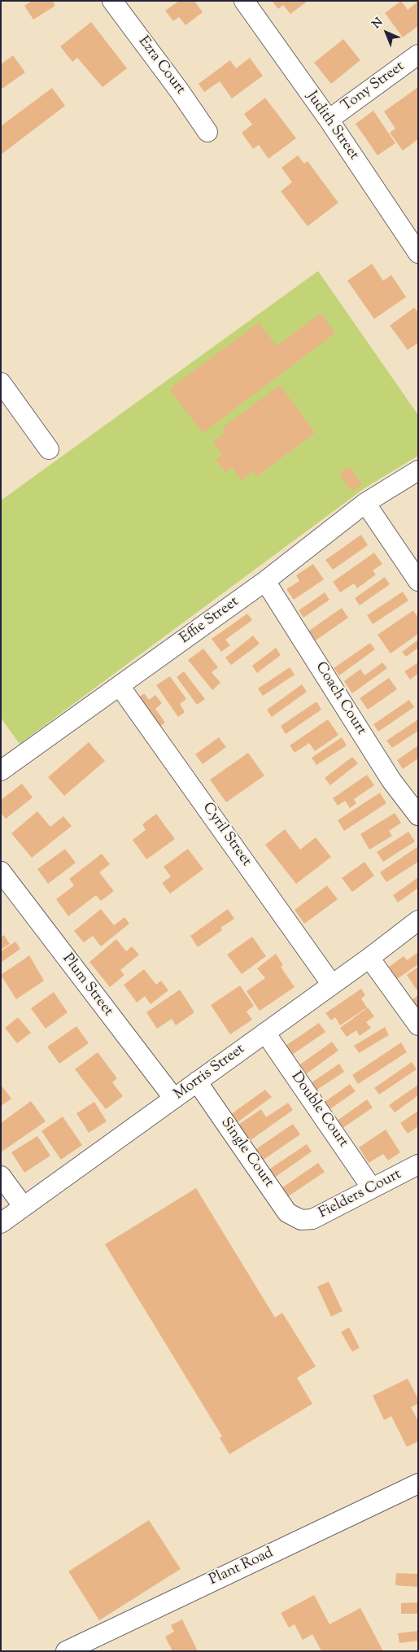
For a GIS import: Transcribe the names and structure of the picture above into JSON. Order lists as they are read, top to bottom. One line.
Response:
{"streets":{"street":["Ezra Court","Tony Street","Judith Street","Effie Street","Coach Court","Cyril Street","Plum Street","Morris Street","Double Court","Single Court","Fielders Court","Plant Road"]},"crossings":[["Tony Street","Judith Street"],["Effie Street","Coach Court"],["Effie Street","Cyril Street"],["Cyril Street","Morris Street"],["Plum Street","Morris Street"],["Morris Street","Double Court"],["Morris Street","Single Court"],["Double Court","Fielders Court"],["Single Court","Fielders Court"]],"north":"top left"}
